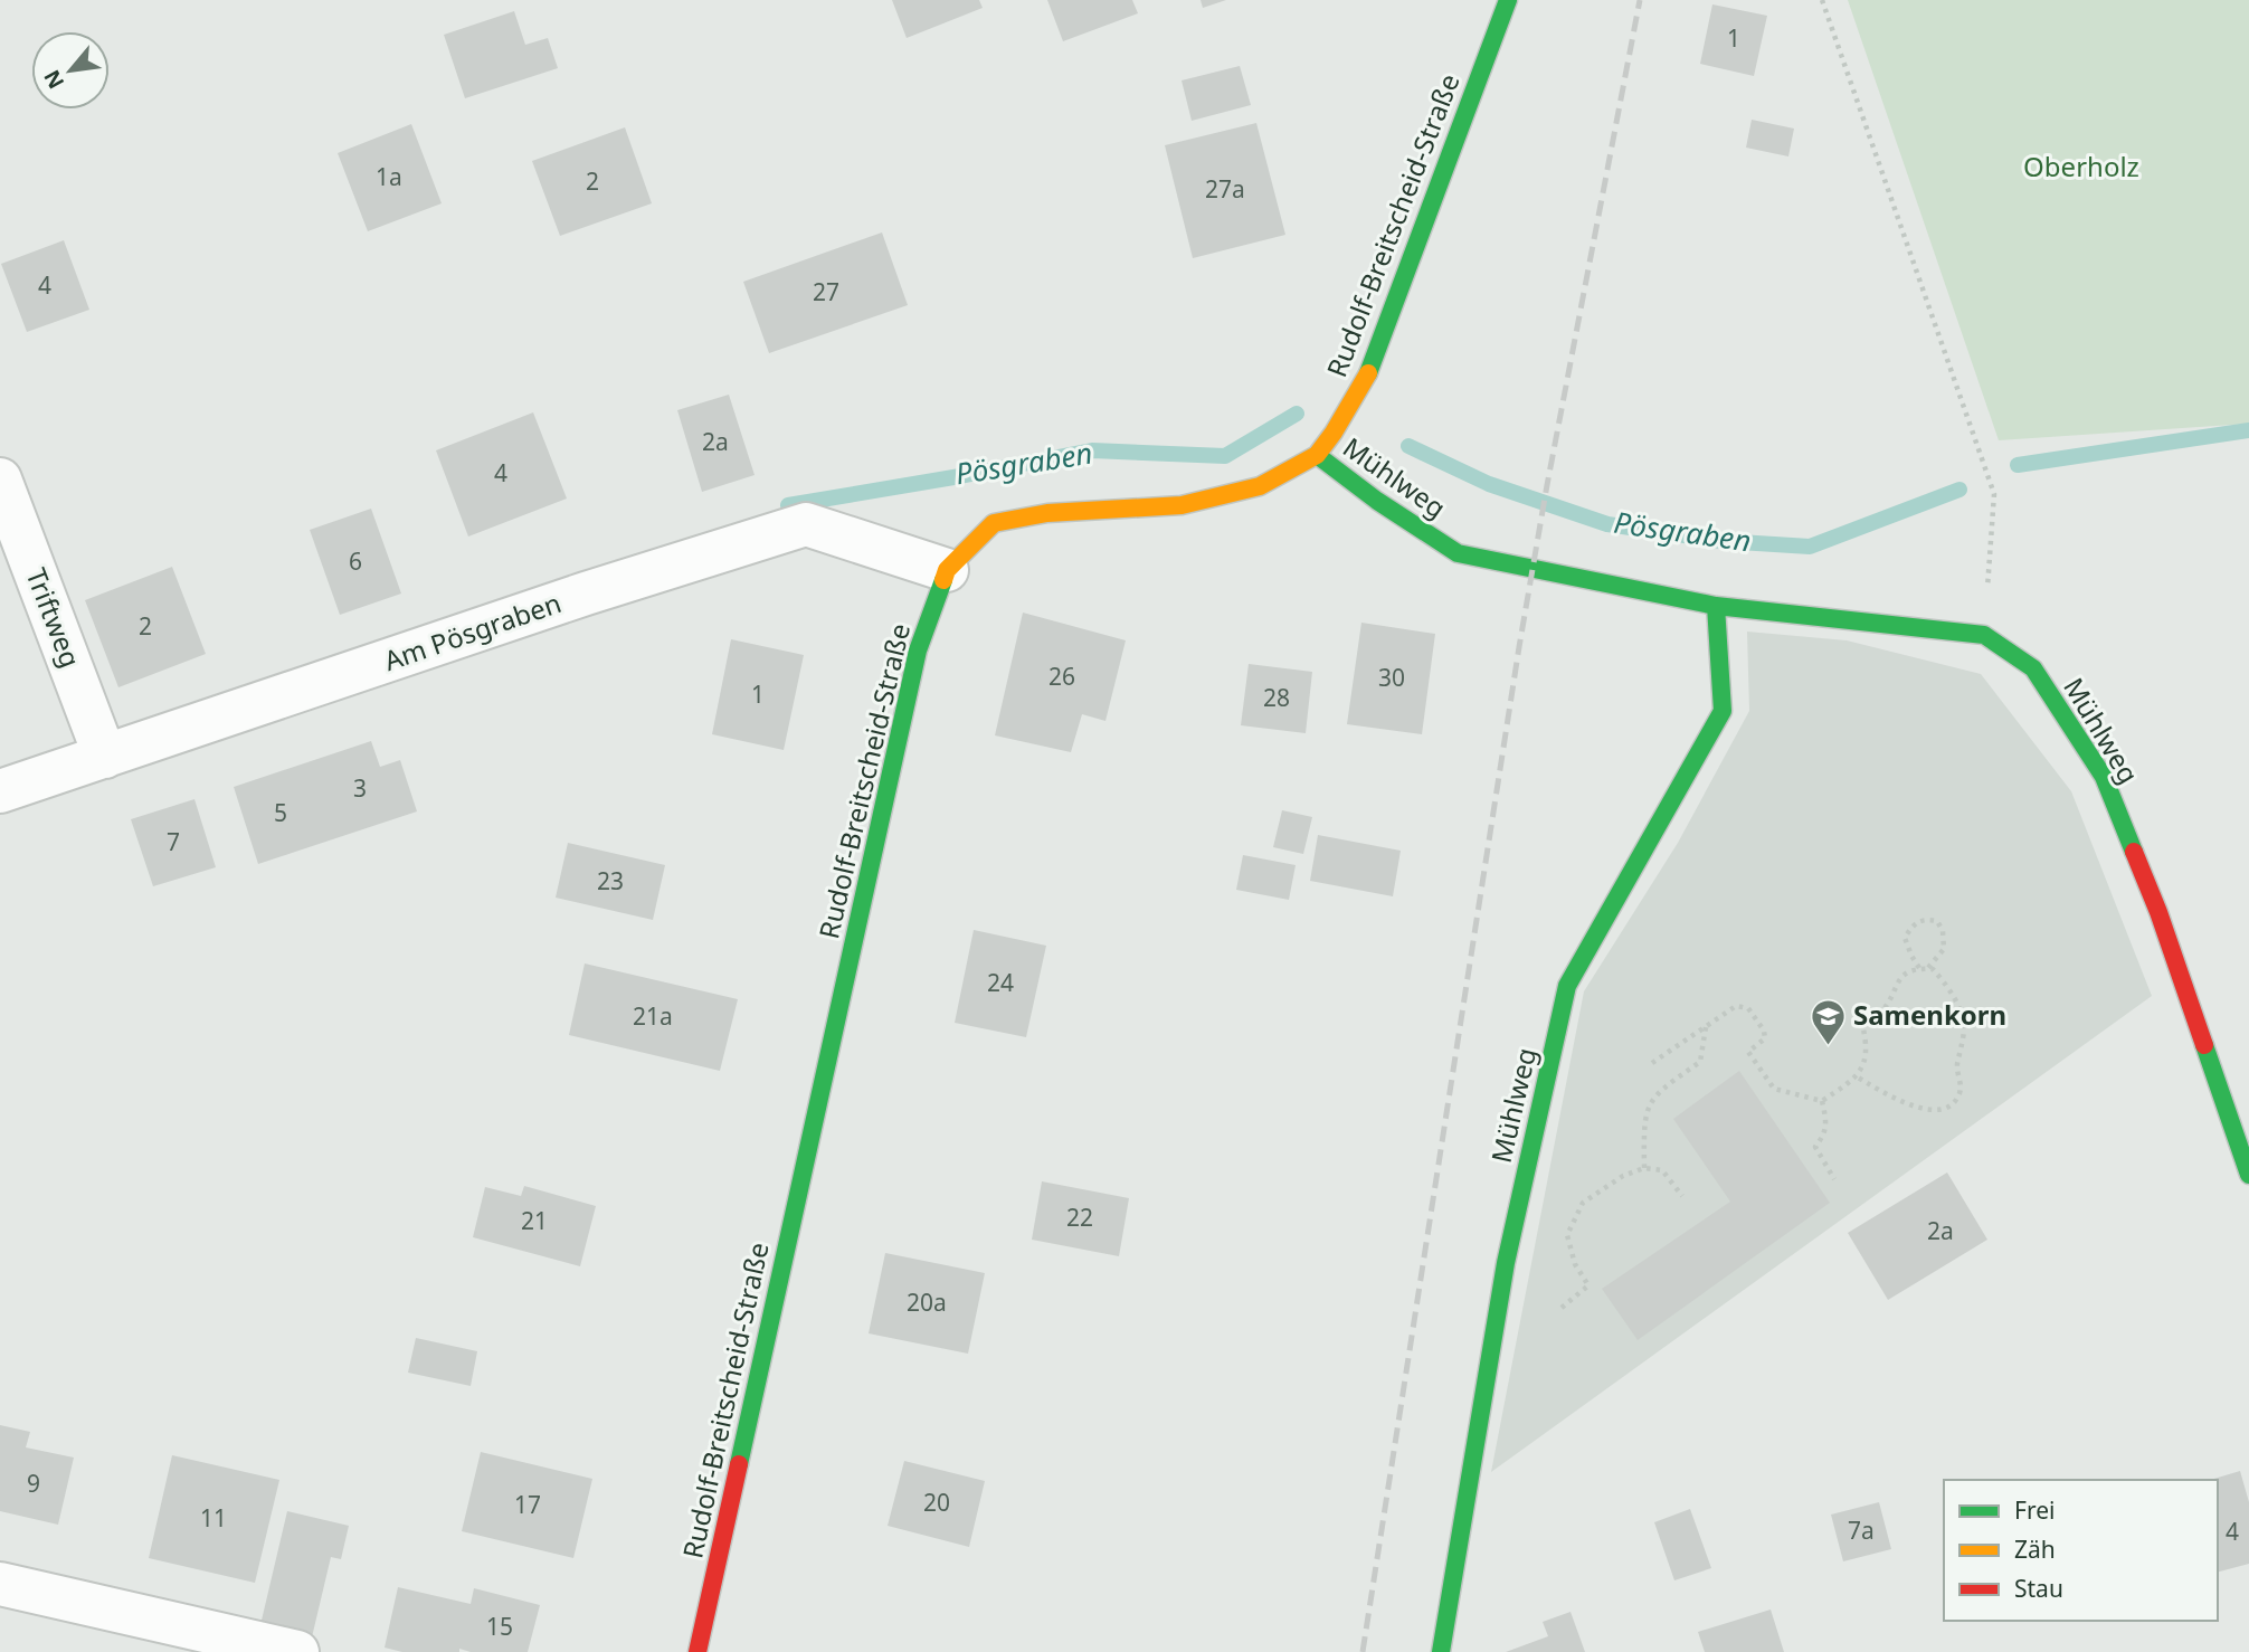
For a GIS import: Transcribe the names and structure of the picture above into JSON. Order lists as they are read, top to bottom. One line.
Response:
{"streets":{"street":["Rudolf-Breitscheid-Straße","Mühlweg","Triftweg","Am Pösgraben"]},"crossings":[["Rudolf-Breitscheid-Straße","Mühlweg"],["Rudolf-Breitscheid-Straße","Am Pösgraben"],["Triftweg","Am Pösgraben"]],"water":["Pösgraben"],"parks":["Oberholz"],"places":{"school or university":["Samenkorn"]},"house_numbers":["1","1a","2","27a","4","27","2a","4","6","2","26","30","1","28","3","5","7","23","24","21a","22","21","2a","20a","9","20","17","11","7a","4","15"],"legend":["Frei","Zäh","Stau"],"north":"bottom left"}
